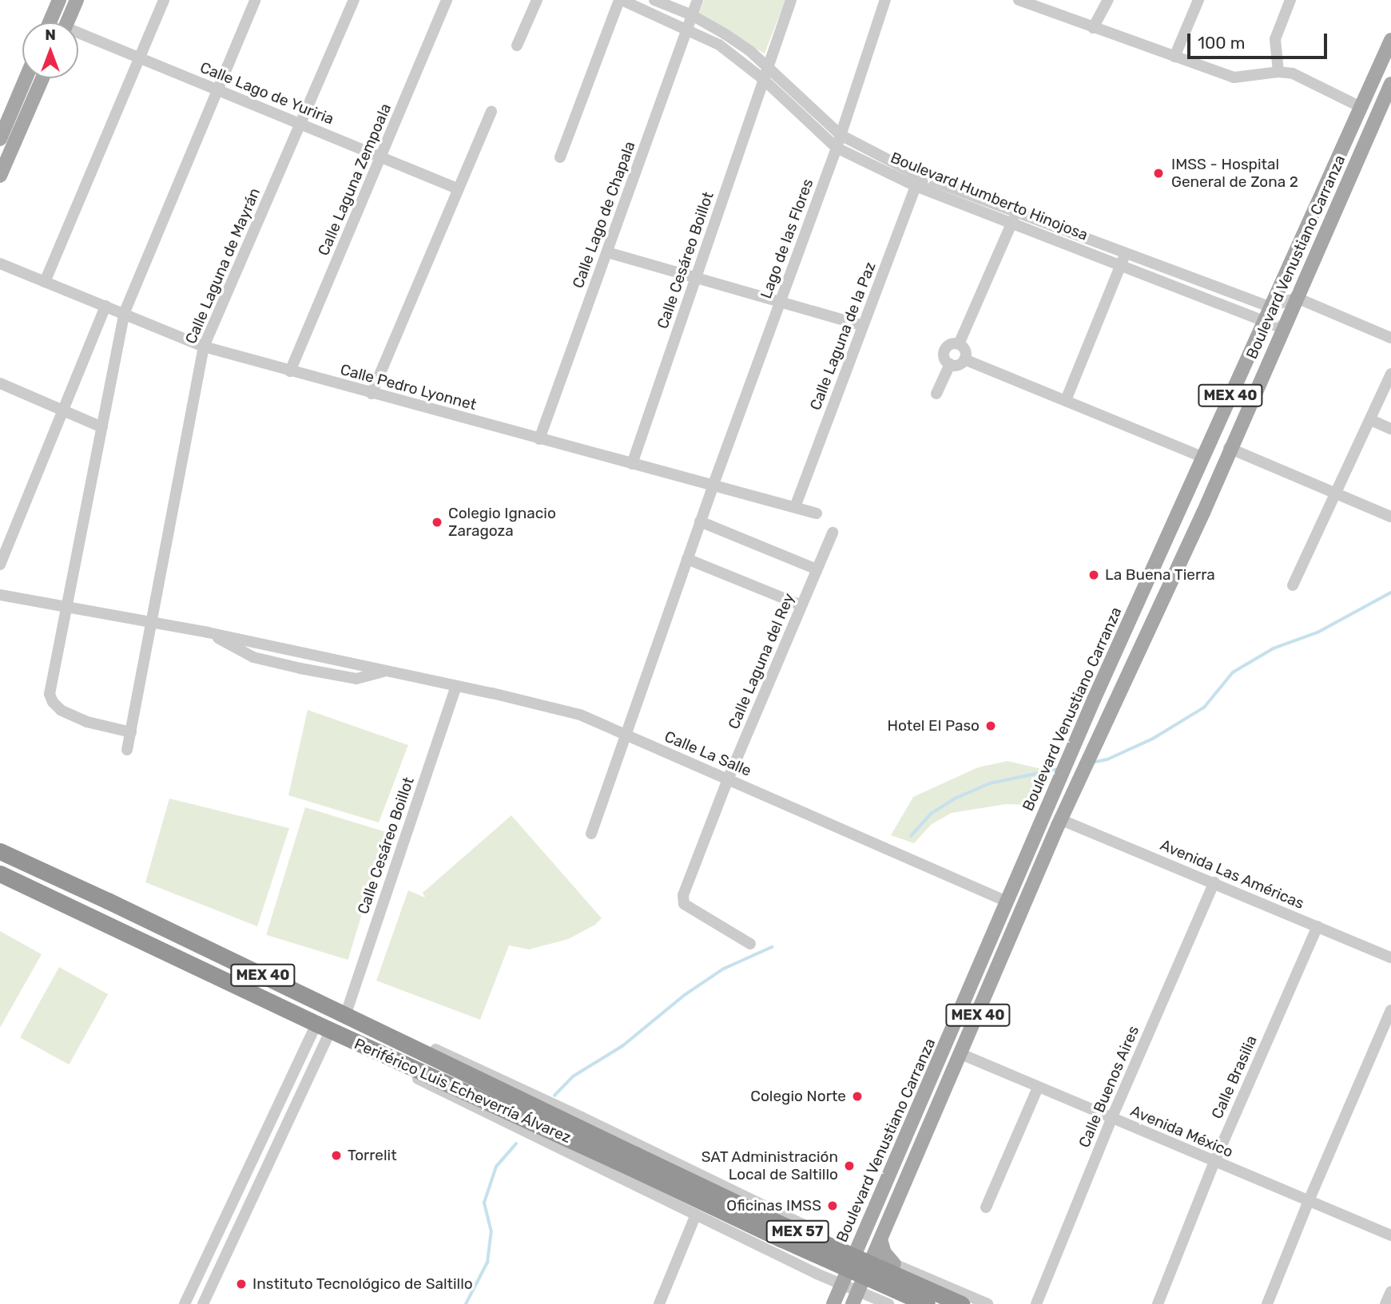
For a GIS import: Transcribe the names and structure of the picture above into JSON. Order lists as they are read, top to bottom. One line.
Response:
{"streets":{"highway":["MEX 40","Periférico Luis Echeverría Álvarez","MEX 57"],"main road":["Boulevard Venustiano Carranza"],"street":["Calle Lago de Yuriria","Calle Laguna Zempoala","Boulevard Humberto Hinojosa","Calle Lago de Chapala","Lago de las Flores","Calle Cesáreo Boillot","Calle Laguna de Mayrán","Calle Laguna de la Paz","Calle Pedro Lyonnet","Calle Laguna del Rey","Calle La Salle","Avenida Las Américas","Calle Brasilia","Calle Buenos Aires","Avenida México"]},"crossings":[["Calle Lago de Yuriria","Calle Laguna Zempoala"],["Calle Lago de Yuriria","Calle Laguna de Mayrán"],["Calle Laguna Zempoala","Calle Pedro Lyonnet"],["Boulevard Humberto Hinojosa","Calle Lago de Chapala"],["Boulevard Humberto Hinojosa","Lago de las Flores"],["Boulevard Humberto Hinojosa","Boulevard Venustiano Carranza"],["Boulevard Humberto Hinojosa","Calle Cesáreo Boillot"],["Boulevard Humberto Hinojosa","Calle Laguna de la Paz"],["Calle Lago de Chapala","Calle Pedro Lyonnet"],["Lago de las Flores","Calle Pedro Lyonnet"],["Lago de las Flores","Calle La Salle"],["Boulevard Venustiano Carranza","Calle La Salle"],["Boulevard Venustiano Carranza","Avenida Las Américas"],["Boulevard Venustiano Carranza","Periférico Luis Echeverría Álvarez"],["Boulevard Venustiano Carranza","Avenida México"],["Calle Cesáreo Boillot","Calle Pedro Lyonnet"],["Calle Cesáreo Boillot","Calle La Salle"],["Calle Cesáreo Boillot","Periférico Luis Echeverría Álvarez"],["Calle Laguna de Mayrán","Calle Pedro Lyonnet"],["Calle Laguna de Mayrán","Calle La Salle"],["Calle Laguna de la Paz","Calle Pedro Lyonnet"],["Calle Laguna del Rey","Calle La Salle"],["Avenida Las Américas","Calle Brasilia"],["Avenida Las Américas","Calle Buenos Aires"],["Calle Brasilia","Avenida México"],["Calle Buenos Aires","Avenida México"]],"places":["IMSS - Hospital General de Zona 2","Colegio Ignacio Zaragoza","La Buena Tierra","Hotel El Paso","Colegio Norte","Torrelit","SAT Administración Local de Saltillo","Oficinas IMSS","Instituto Tecnológico de Saltillo"],"scale_bar":"100 m","north":"top"}
